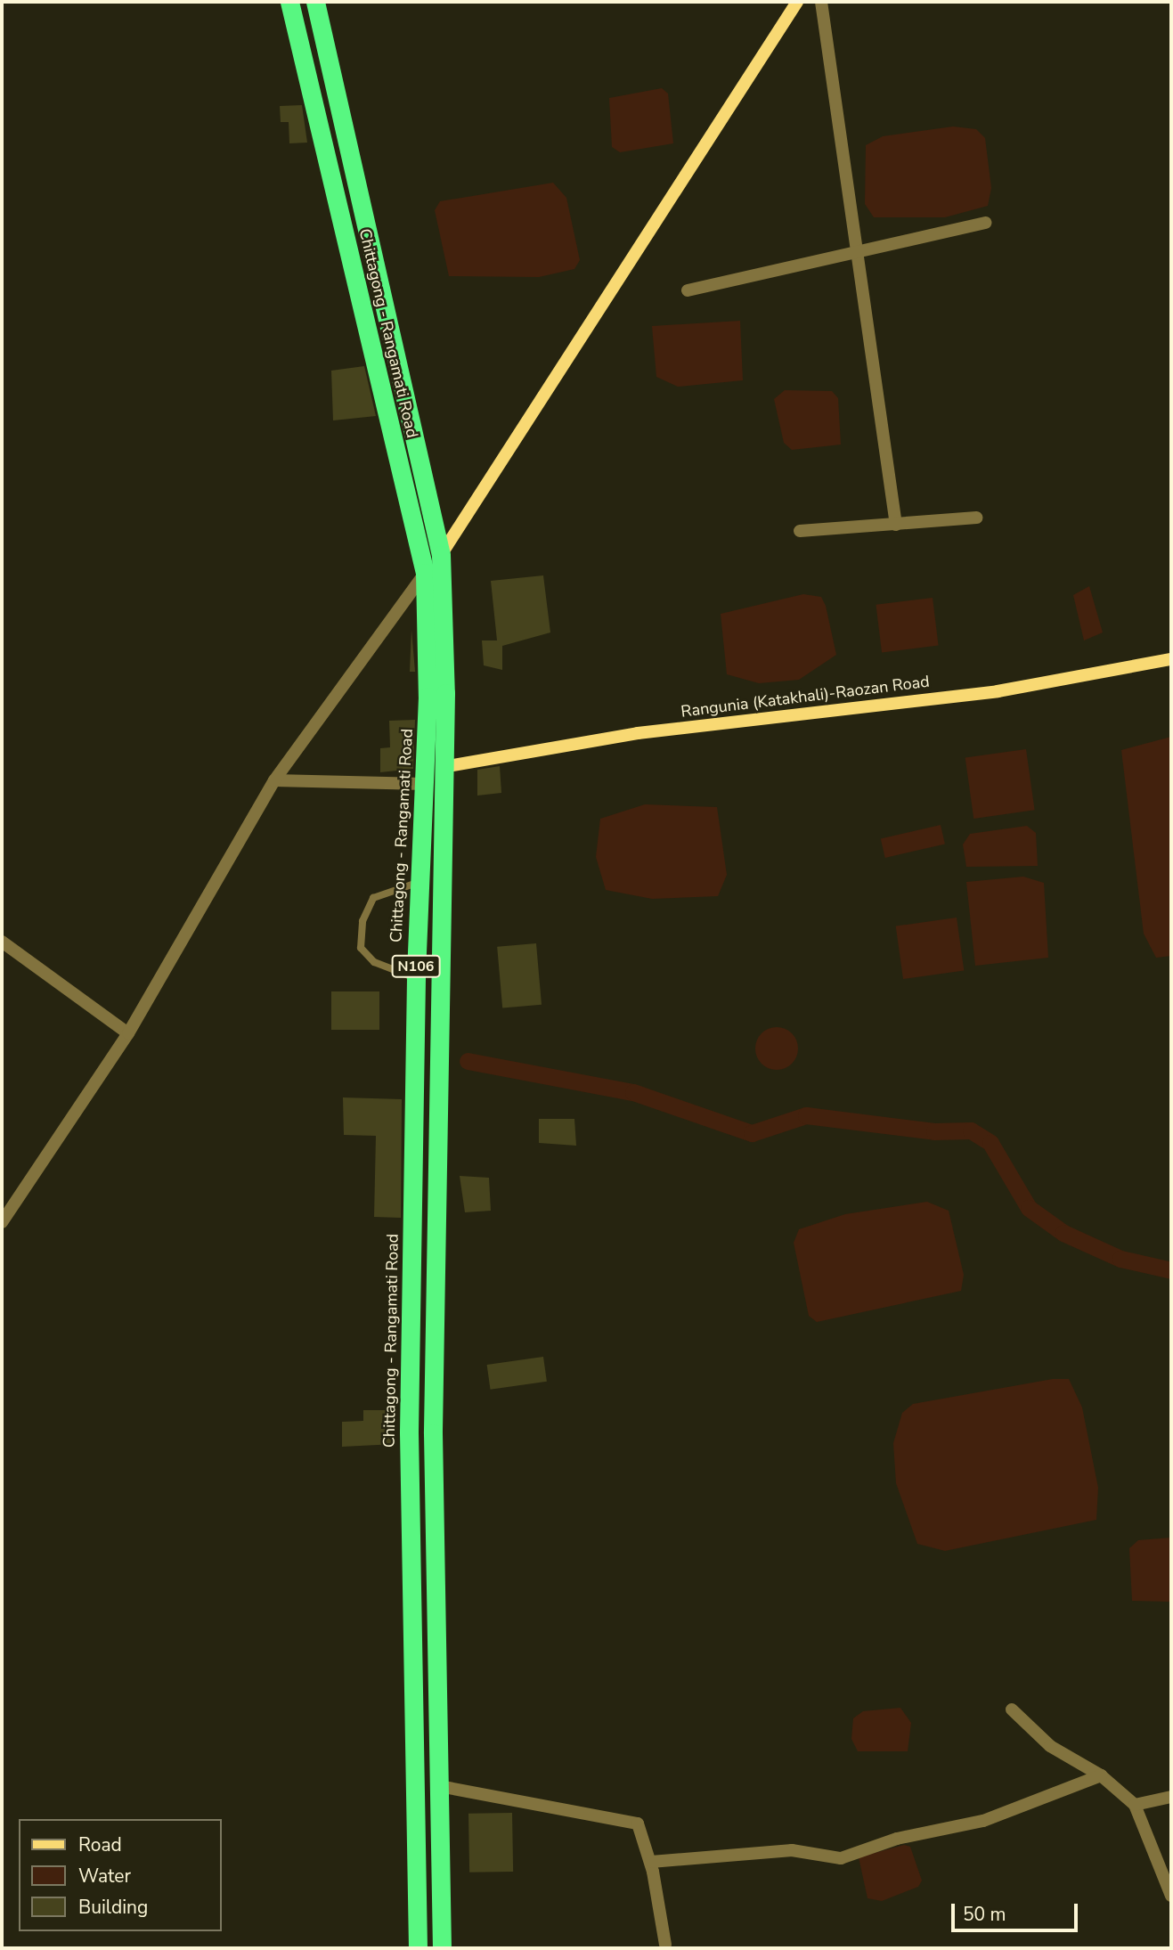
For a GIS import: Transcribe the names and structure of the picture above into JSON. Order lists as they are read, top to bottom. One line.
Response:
{"streets":{"highway":["Chittagong - Rangamati Road","N106"],"main road":["Rangunia (Katakhali)-Raozan Road"]},"crossings":[["Chittagong - Rangamati Road","Rangunia (Katakhali)-Raozan Road"]],"legend":["Road","Water","Building"],"scale_bar":"50 m"}
